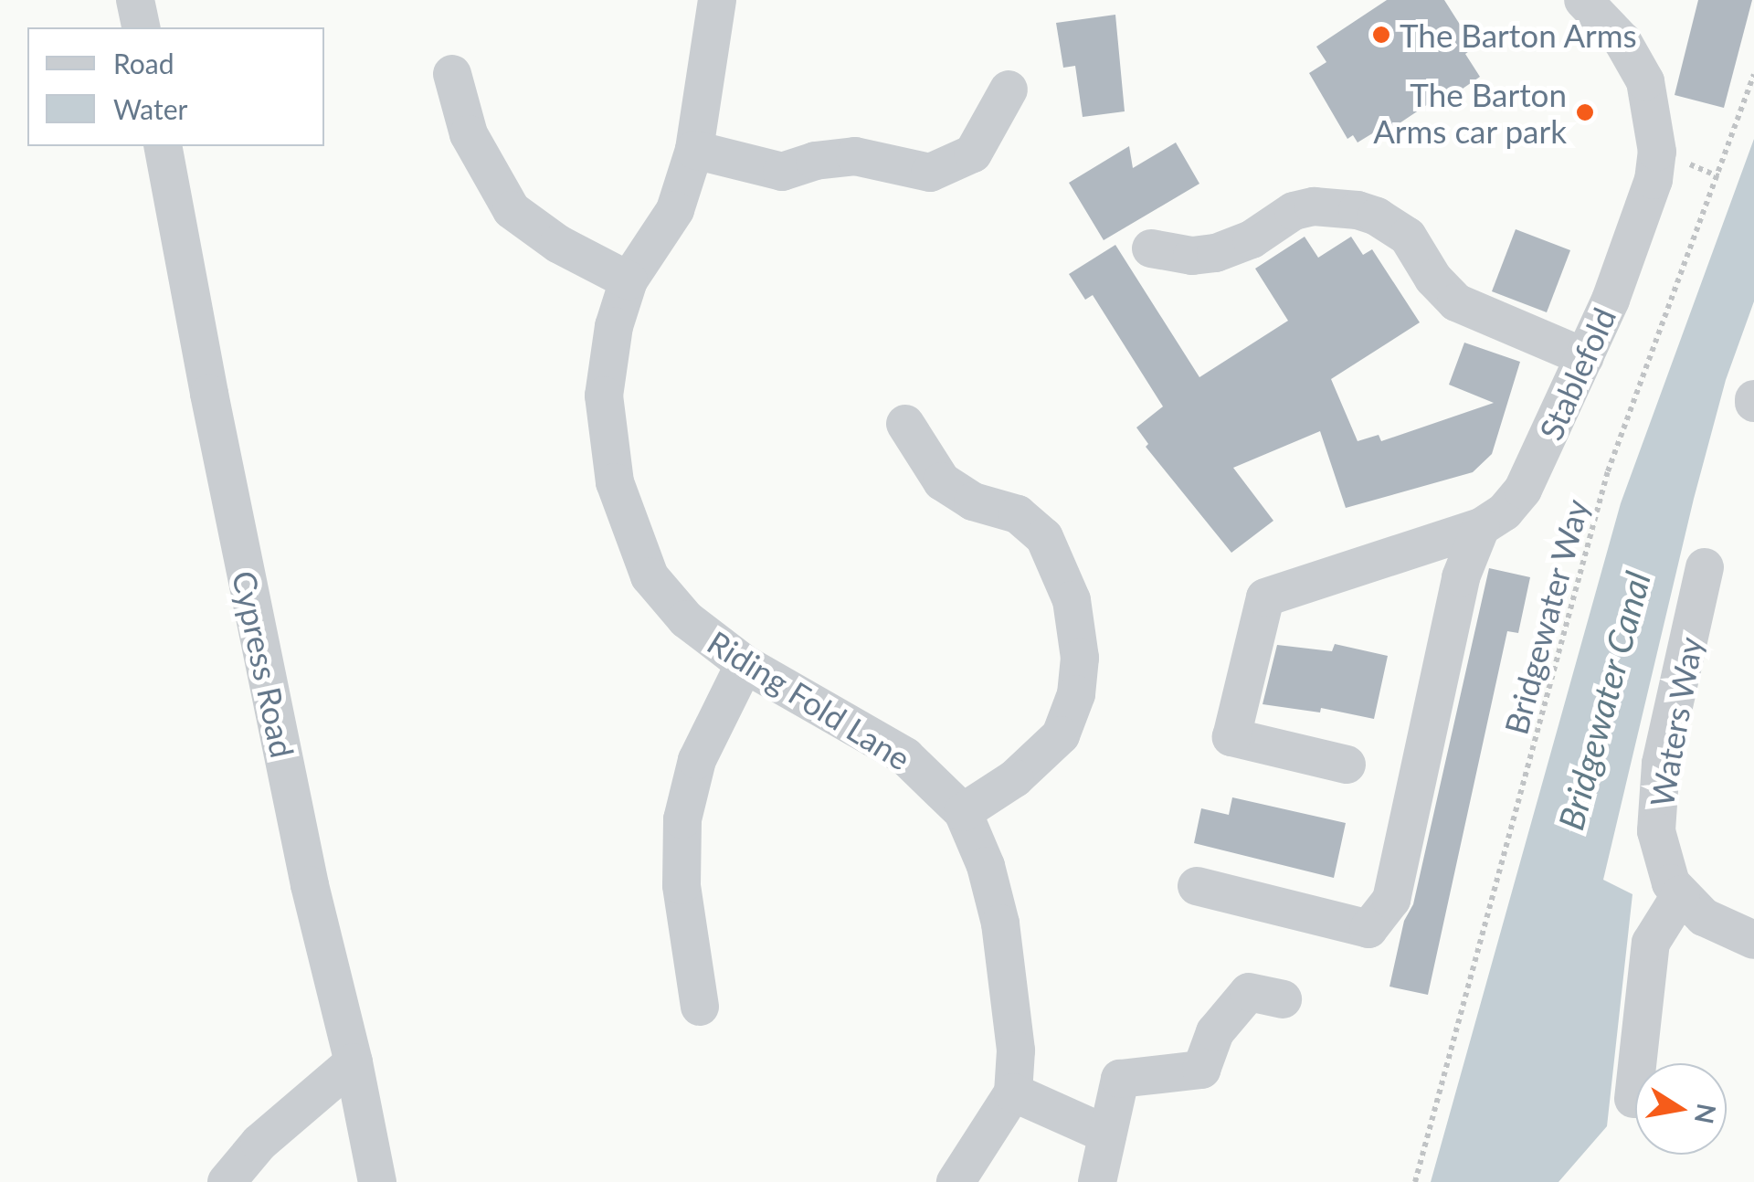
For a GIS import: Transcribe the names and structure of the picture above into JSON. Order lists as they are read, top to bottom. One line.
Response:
{"streets":{"street":["Stablefold","Cypress Road","Riding Fold Lane","Waters Way"],"path":["Bridgewater Way"]},"water":["Bridgewater Canal"],"places":["The Barton Arms","The Barton Arms car park"],"legend":["Road","Water"],"north":"right"}
